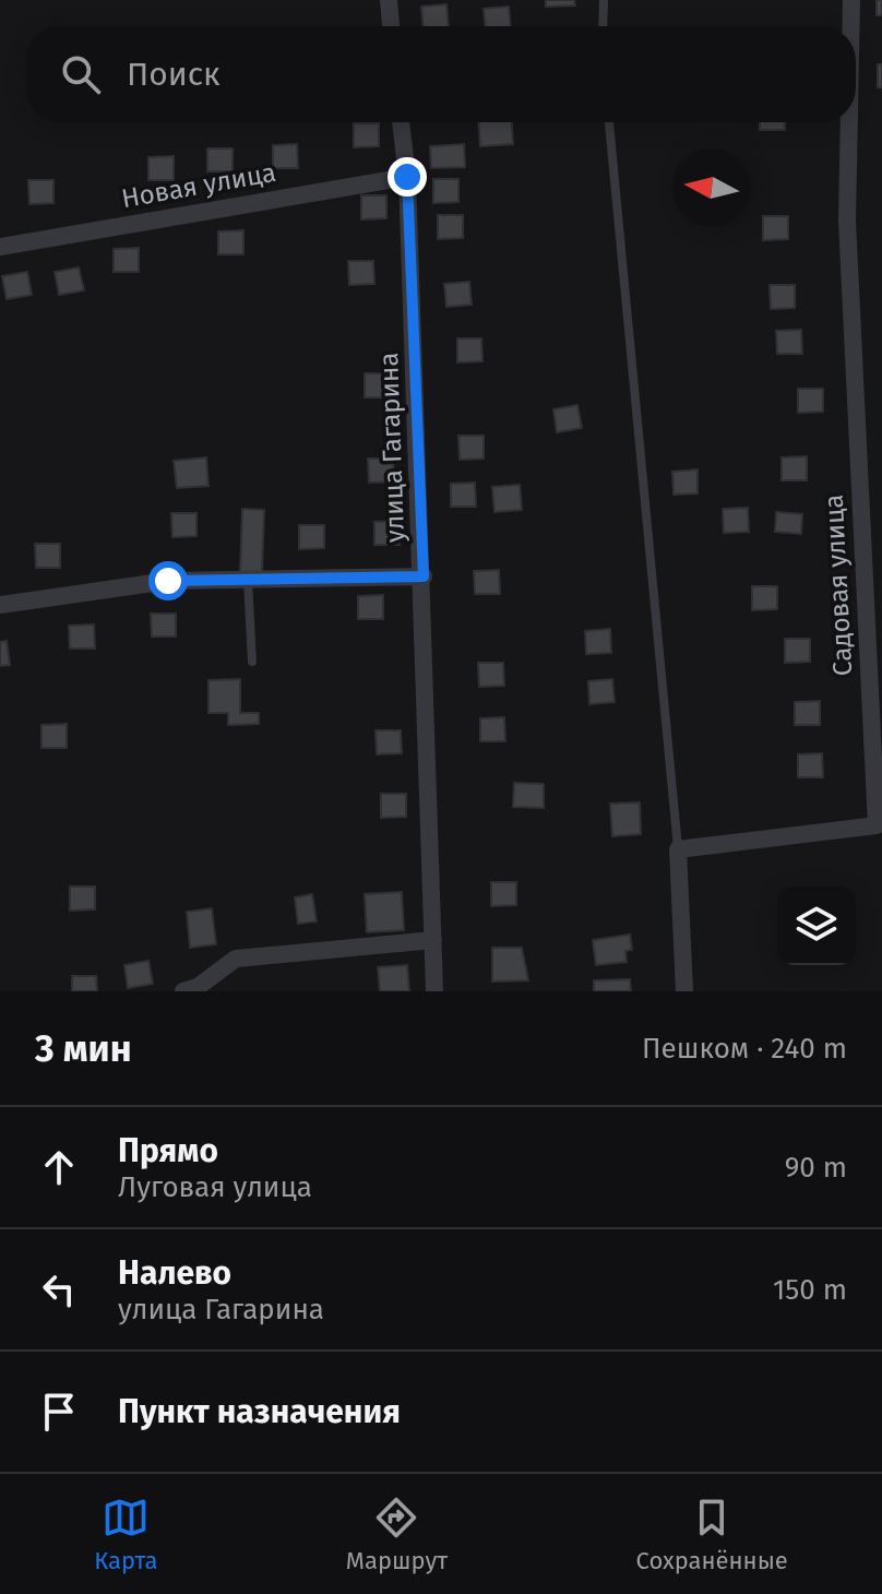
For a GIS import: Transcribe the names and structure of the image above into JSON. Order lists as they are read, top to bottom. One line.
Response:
{"streets":{"street":["Новая улица","улица Гагарина","Садовая улица"]},"crossings":[["Новая улица","улица Гагарина"]],"north":"left","page":{"search":"Поиск","heading":["3 мин","Пешком · 240 m"],"list":[["Прямо","Луговая улица","90 m"],["Налево","улица Гагарина","150 m"],"Пункт назначения"],"nav":["Карта","Маршрут","Сохранённые"]}}
